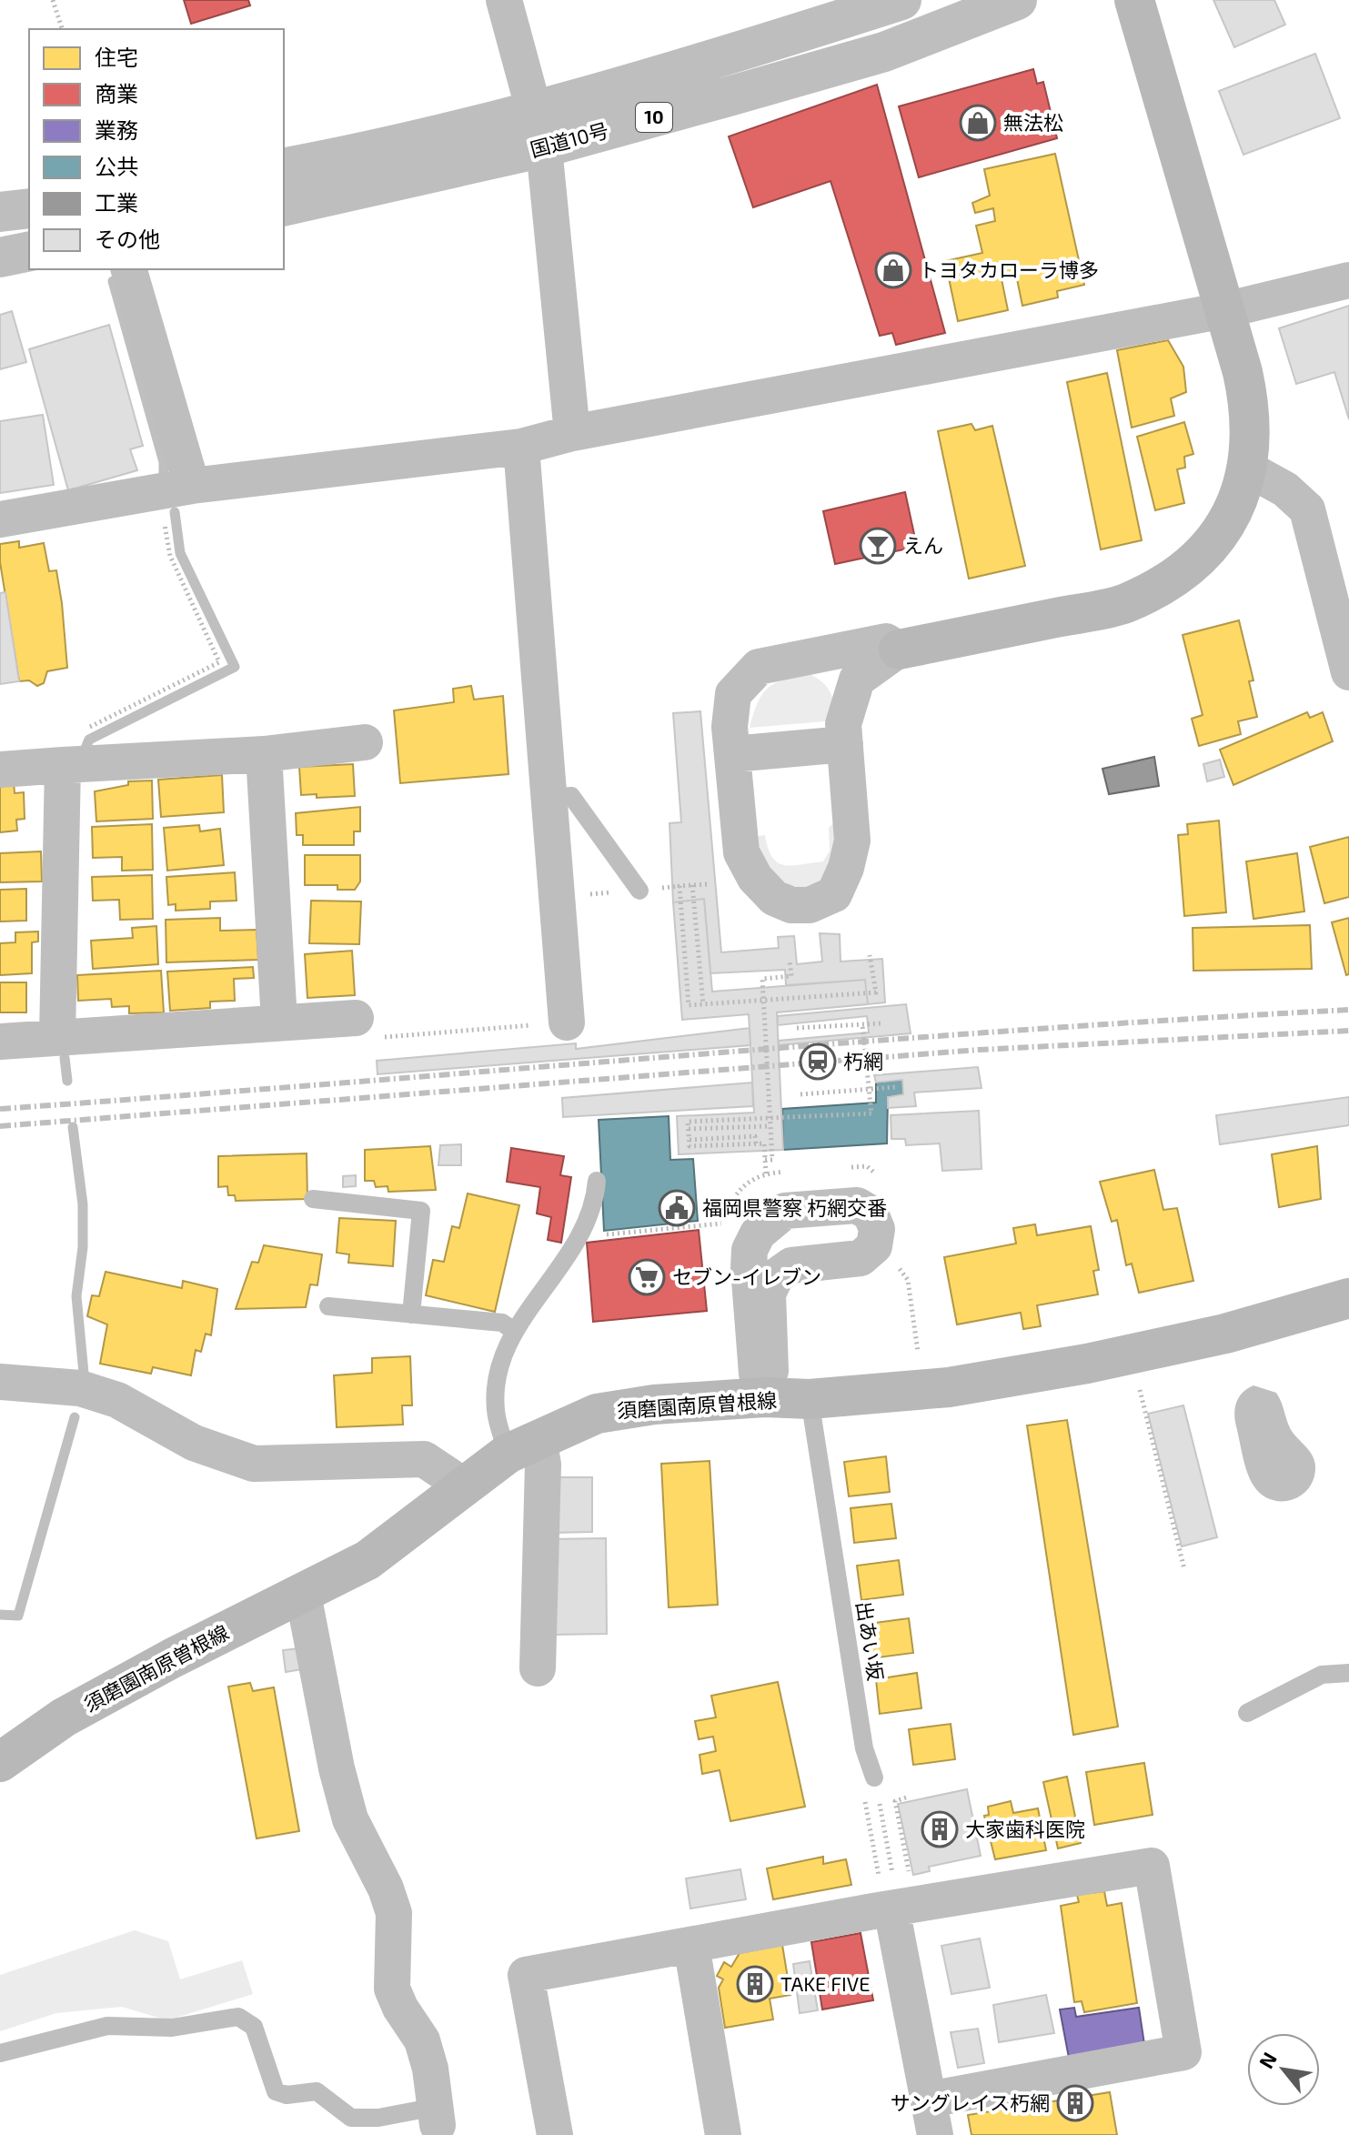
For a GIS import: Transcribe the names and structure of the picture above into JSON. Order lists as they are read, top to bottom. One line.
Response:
{"streets":{"highway":["10","国道10号"],"main road":["須磨園南原曽根線"],"lane":["出あい坂"]},"crossings":[["須磨園南原曽根線","出あい坂"]],"places":{"shop":["無法松","トヨタカローラ博多"],"bar":["えん"],"station":["朽網"],"public building":["福岡県警察 朽網交番"],"supermarket":["セブン-イレブン"],"building":["大家歯科医院","TAKE FIVE","サングレイス朽網"]},"legend":["住宅","商業","業務","公共","工業","その他"],"north":"top left"}
